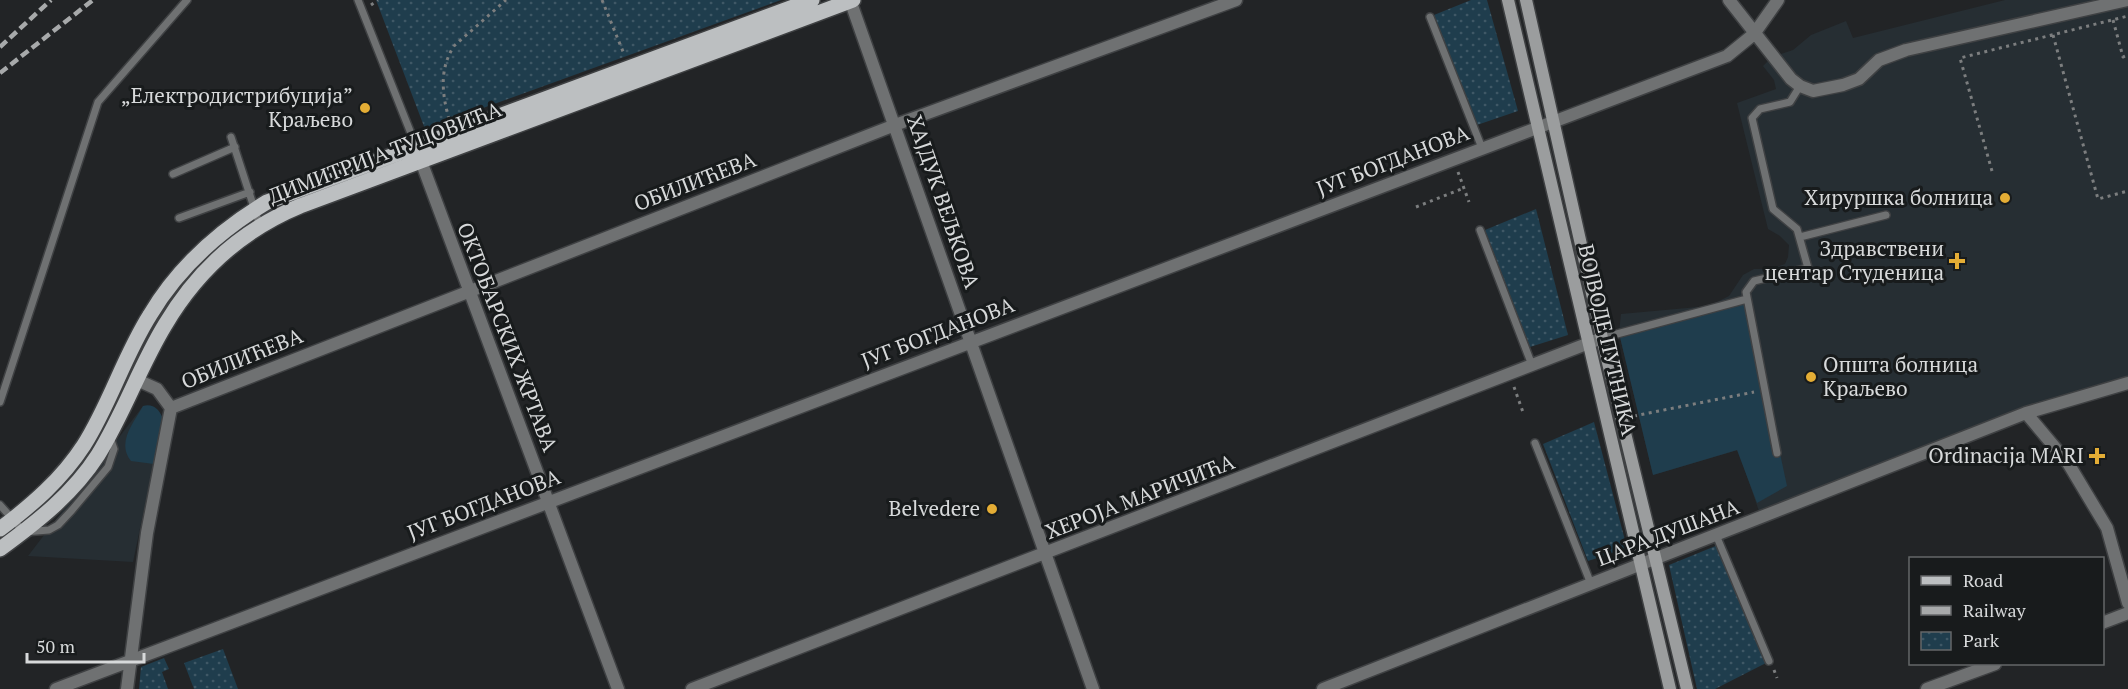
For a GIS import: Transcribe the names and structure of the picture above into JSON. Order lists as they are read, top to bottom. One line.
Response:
{"streets":{"main road":["ДИМИТРИЈА ТУЦОВИЋА","ВОЈВОДЕ ПУТНИКА"],"street":["ЈУГ БОГДАНОВА","ОБИЛИЋЕВА","ХАЈДУК ВЕЉКОВА","ОКТОБАРСКИХ ЖРТАВА","ХЕРОЈА МАРИЧИЋА","ЦАРА ДУШАНА"]},"crossings":[["ДИМИТРИЈА ТУЦОВИЋА","ХАЈДУК ВЕЉКОВА"],["ДИМИТРИЈА ТУЦОВИЋА","ОКТОБАРСКИХ ЖРТАВА"],["ЈУГ БОГДАНОВА","ХАЈДУК ВЕЉКОВА"],["ЈУГ БОГДАНОВА","ОКТОБАРСКИХ ЖРТАВА"],["ЈУГ БОГДАНОВА","ВОЈВОДЕ ПУТНИКА"],["ОБИЛИЋЕВА","ХАЈДУК ВЕЉКОВА"],["ОБИЛИЋЕВА","ОКТОБАРСКИХ ЖРТАВА"],["ХАЈДУК ВЕЉКОВА","ХЕРОЈА МАРИЧИЋА"],["ВОЈВОДЕ ПУТНИКА","ХЕРОЈА МАРИЧИЋА"],["ВОЈВОДЕ ПУТНИКА","ЦАРА ДУШАНА"]],"places":{"other":["„Електродистрибуција” Краљево","Хируршка болница","Општа болница Краљево","Belvedere"],"health":["Здравствени центар Студеница","Ordinacija MARI"]},"legend":["Road","Railway","Park"],"scale_bar":"50 m"}
